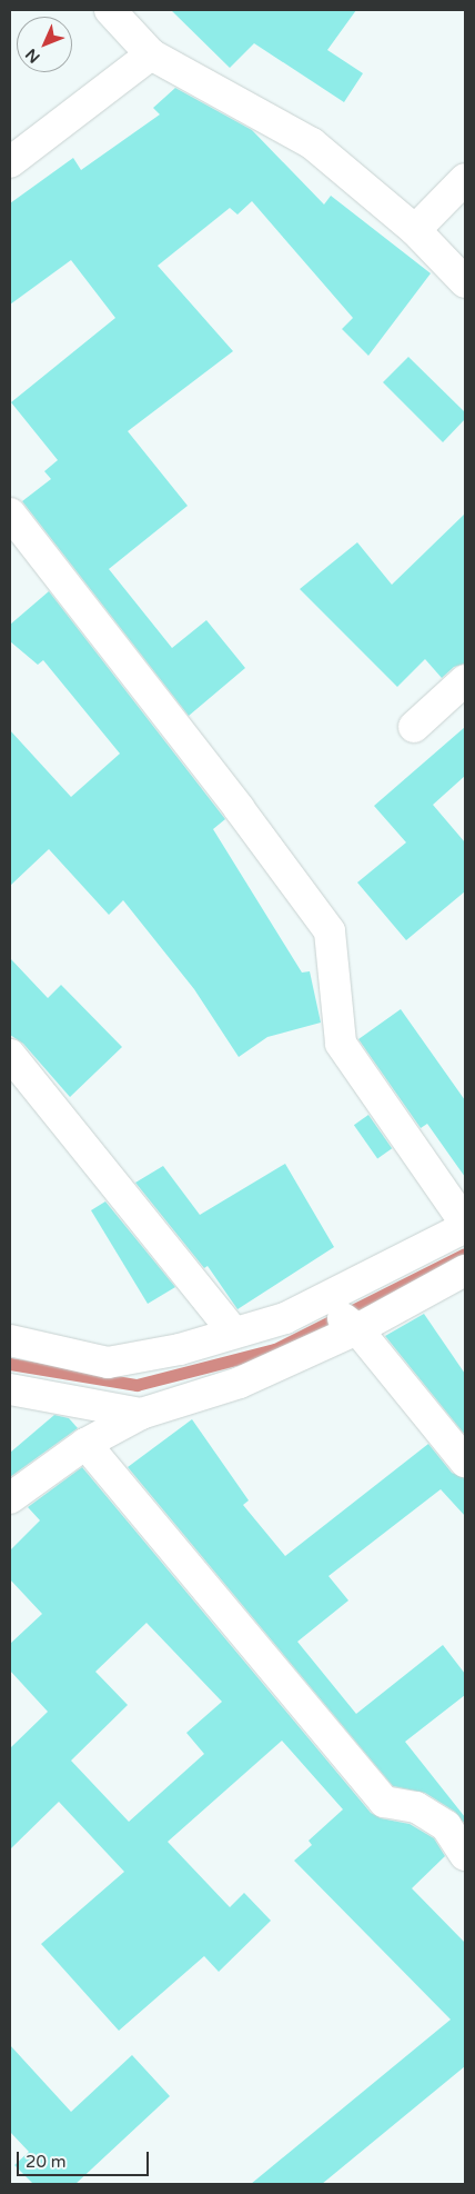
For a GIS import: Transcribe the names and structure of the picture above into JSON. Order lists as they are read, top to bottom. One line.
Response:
{"scale_bar":"20 m","north":"bottom left"}
